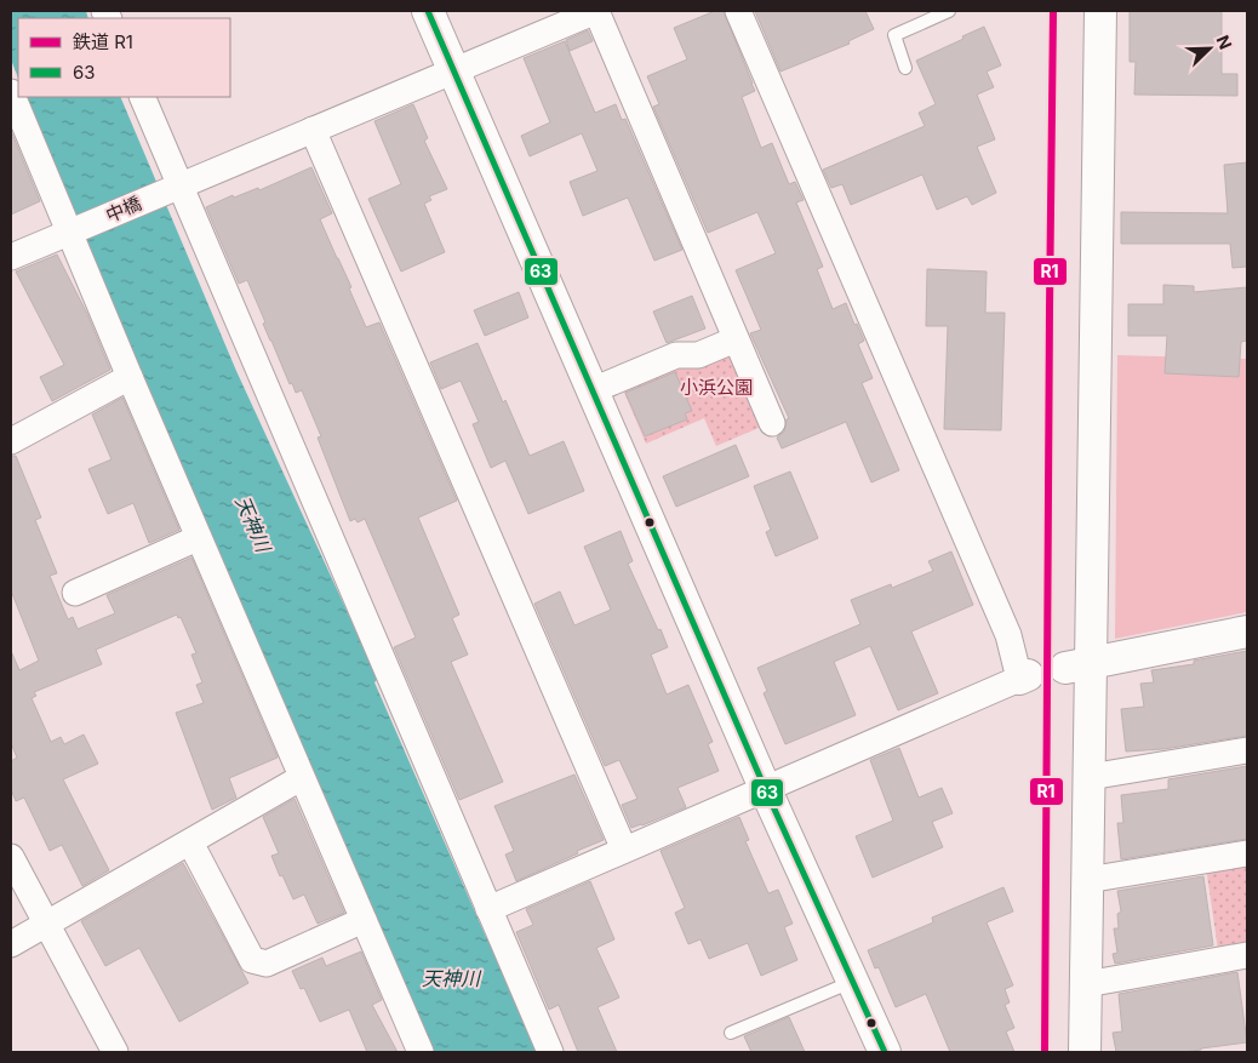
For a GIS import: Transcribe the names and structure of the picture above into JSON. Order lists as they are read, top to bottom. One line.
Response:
{"streets":{"street":["中橋"]},"water":["天神川"],"parks":["小浜公園"],"lines":["rail line R1","transit line 63"],"legend":["鉄道 R1","63"],"north":"top right"}
